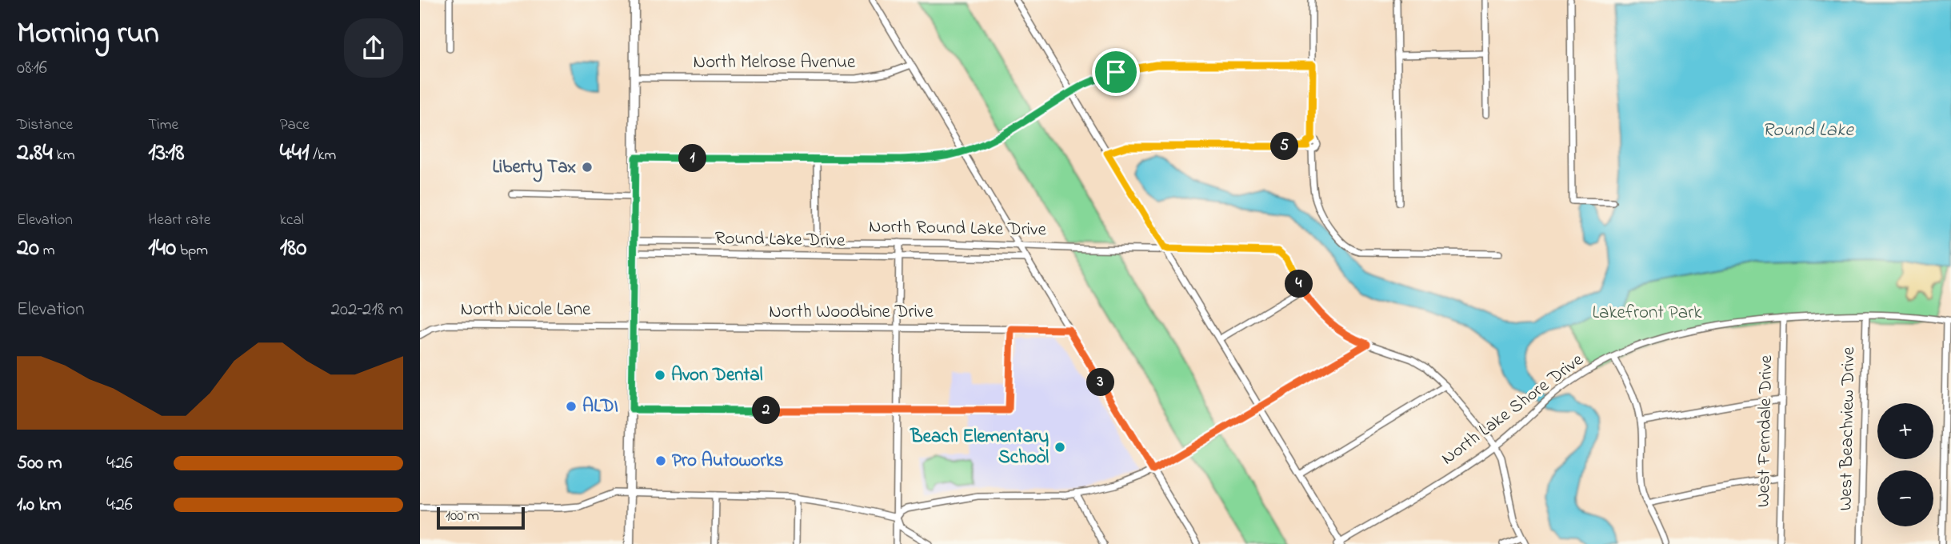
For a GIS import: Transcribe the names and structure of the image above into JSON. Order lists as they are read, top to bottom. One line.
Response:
{"streets":{"street":["North Melrose Avenue","North Round Lake Drive","Round Lake Drive","North Nicole Lane","North Woodbine Drive","North Lake Shore Drive","West Beachview Drive","West Ferndale Drive"]},"crossings":[["North Nicole Lane","North Woodbine Drive"],["North Lake Shore Drive","West Beachview Drive"],["North Lake Shore Drive","West Ferndale Drive"]],"water":["Round Lake"],"parks":["Lakefront Park"],"places":["Liberty Tax","Avon Dental","ALDI","Beach Elementary School","Pro Autoworks"],"scale_bar":"100 m","page":{"heading":["Morning run","08:16"],"stats":[["Distance","2.84 km"],["Time","13:18"],["Pace","4:41 /km"],["Elevation","20 m"],["Heart rate","140 bpm"],["kcal","180"]],"pins":["5","1","4","3","2"],"chart":["Elevation","202–218 m"],"map_buttons":["+","−"],"list":[{"name":"500 m","note":"4:26"},{"name":"1.0 km","note":"4:26"}],"scale":"100 m"}}
